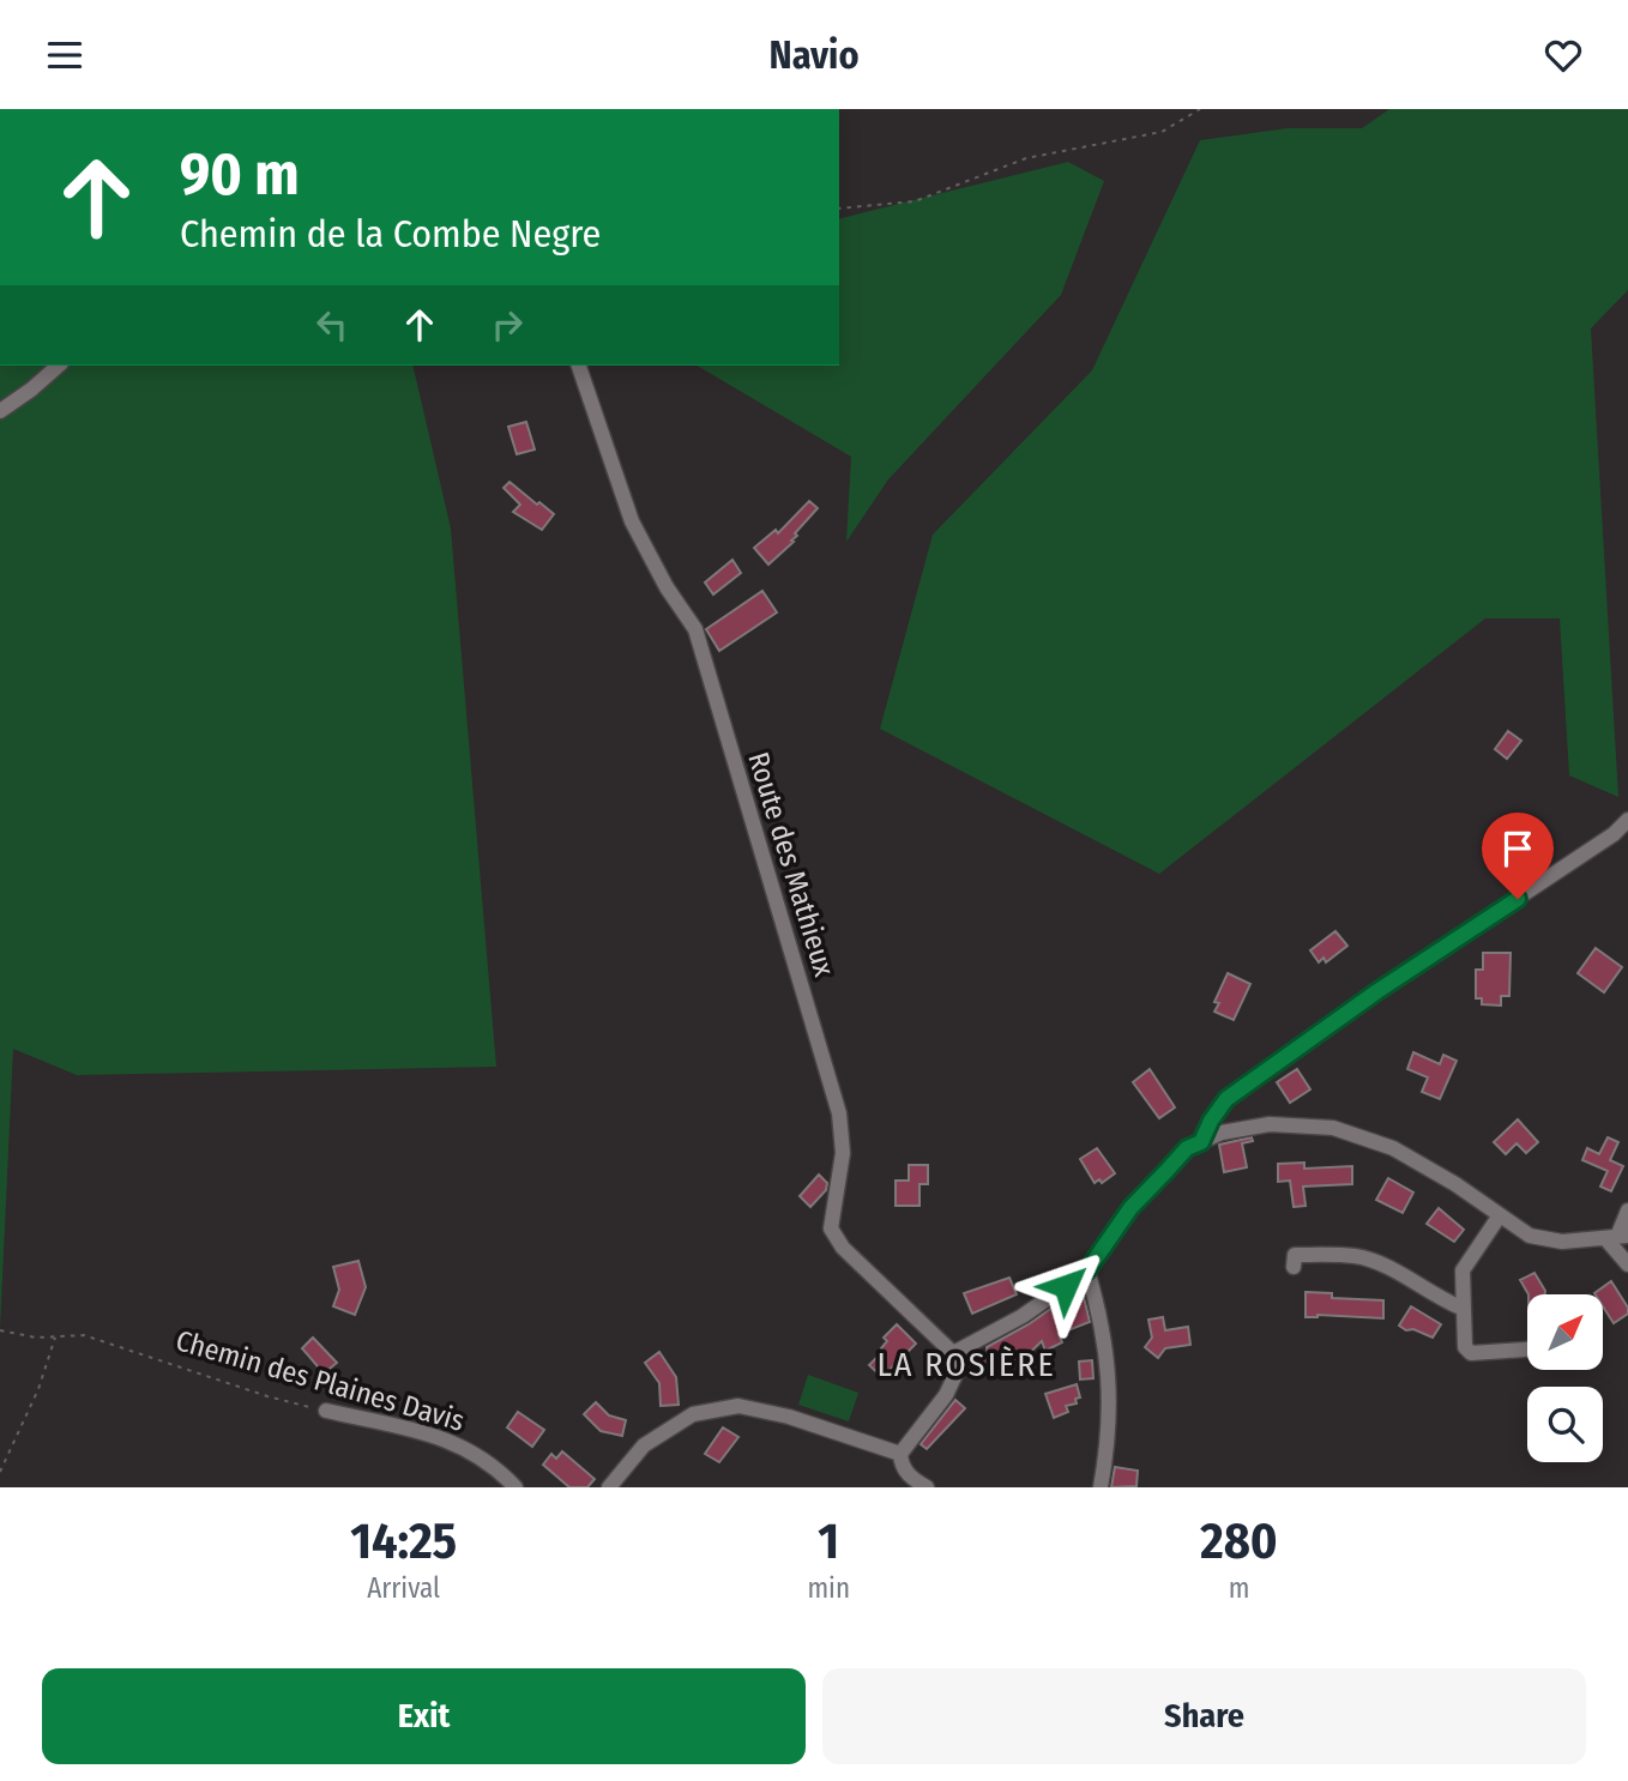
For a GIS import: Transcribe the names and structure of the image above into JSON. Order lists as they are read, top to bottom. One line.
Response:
{"streets":{"street":["Route des Mathieux","Chemin des Plaines Davis"]},"districts":["LA ROSIÈRE"],"north":"top right","page":{"header":"Navio","turn":["90 m","Chemin de la Combe Negre"],"eta":["14:25","Arrival","1","min","280","m"],"buttons":["Exit","Share"]}}
